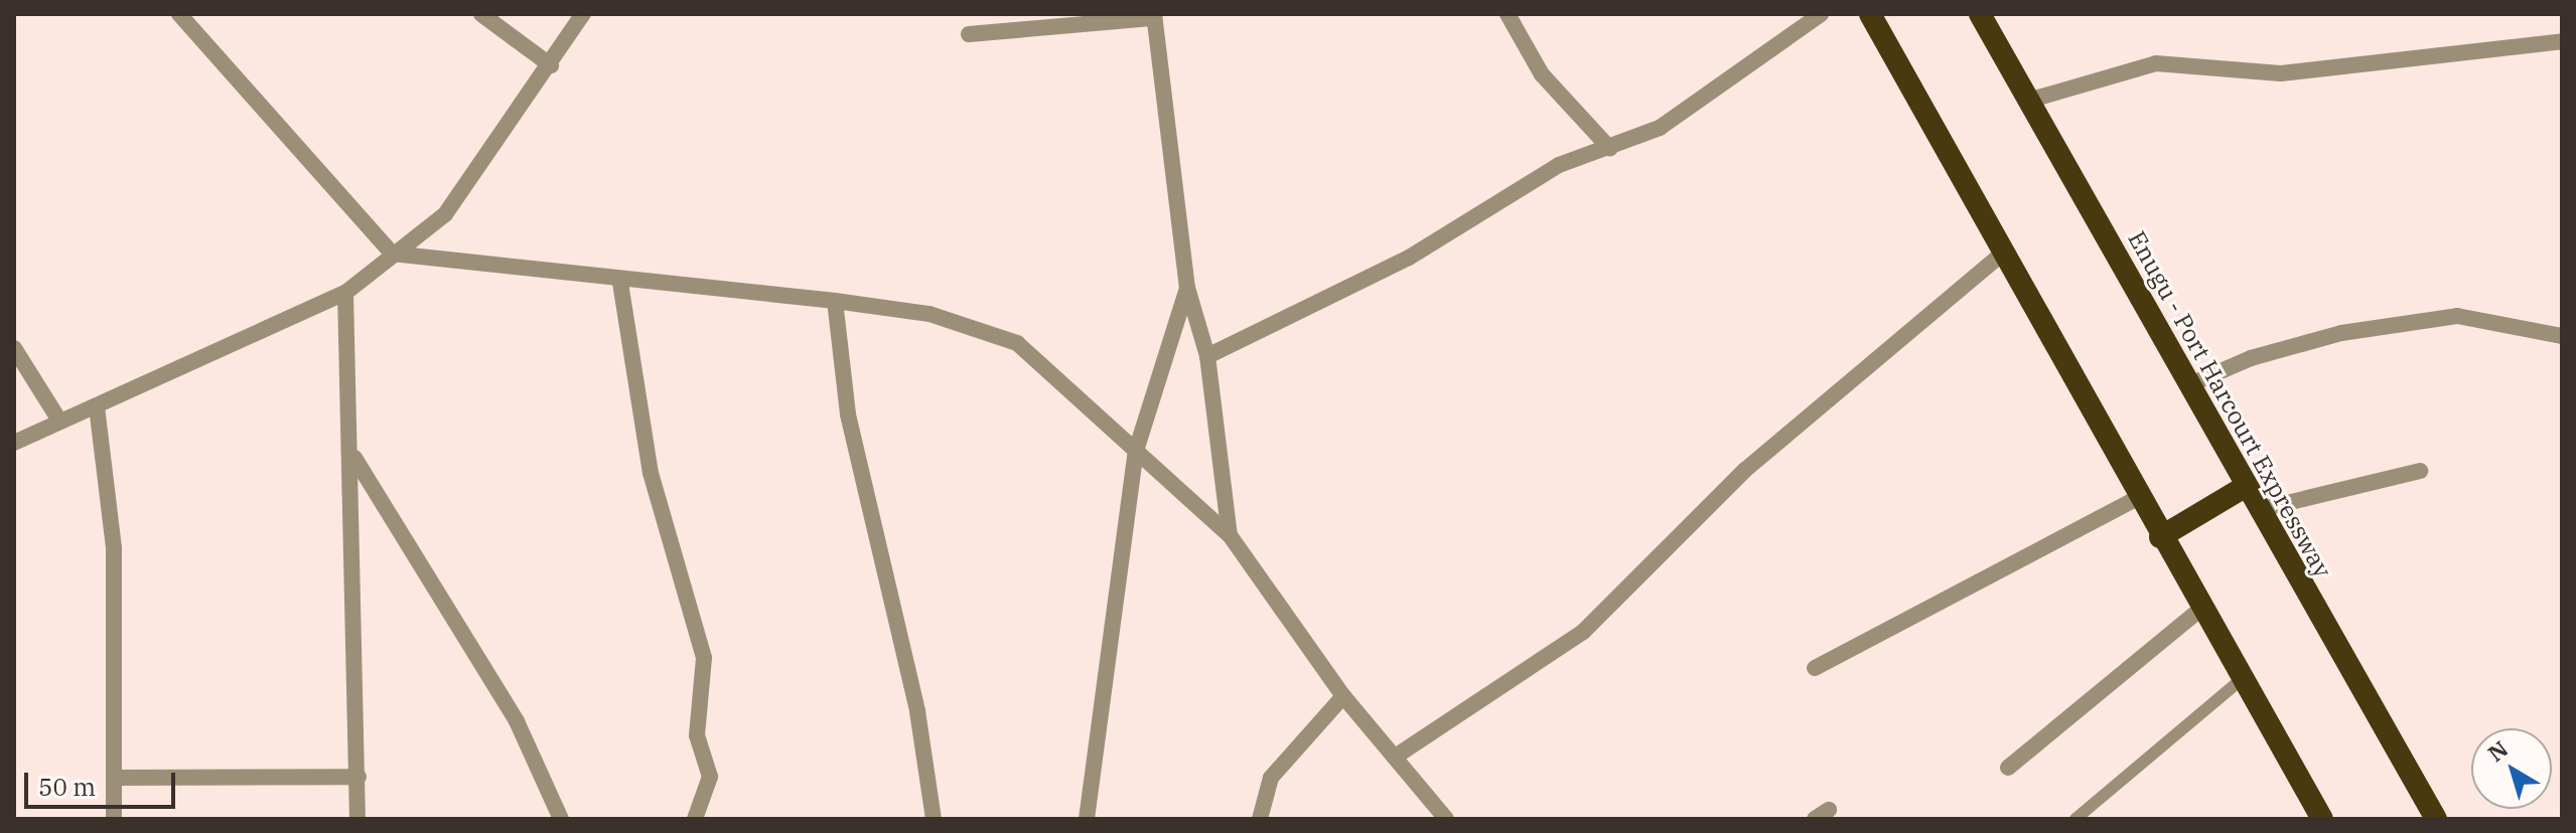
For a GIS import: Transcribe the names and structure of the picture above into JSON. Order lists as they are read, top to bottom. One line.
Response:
{"streets":{"highway":["Enugu - Port Harcourt Expressway"]},"scale_bar":"50 m","north":"top left"}
